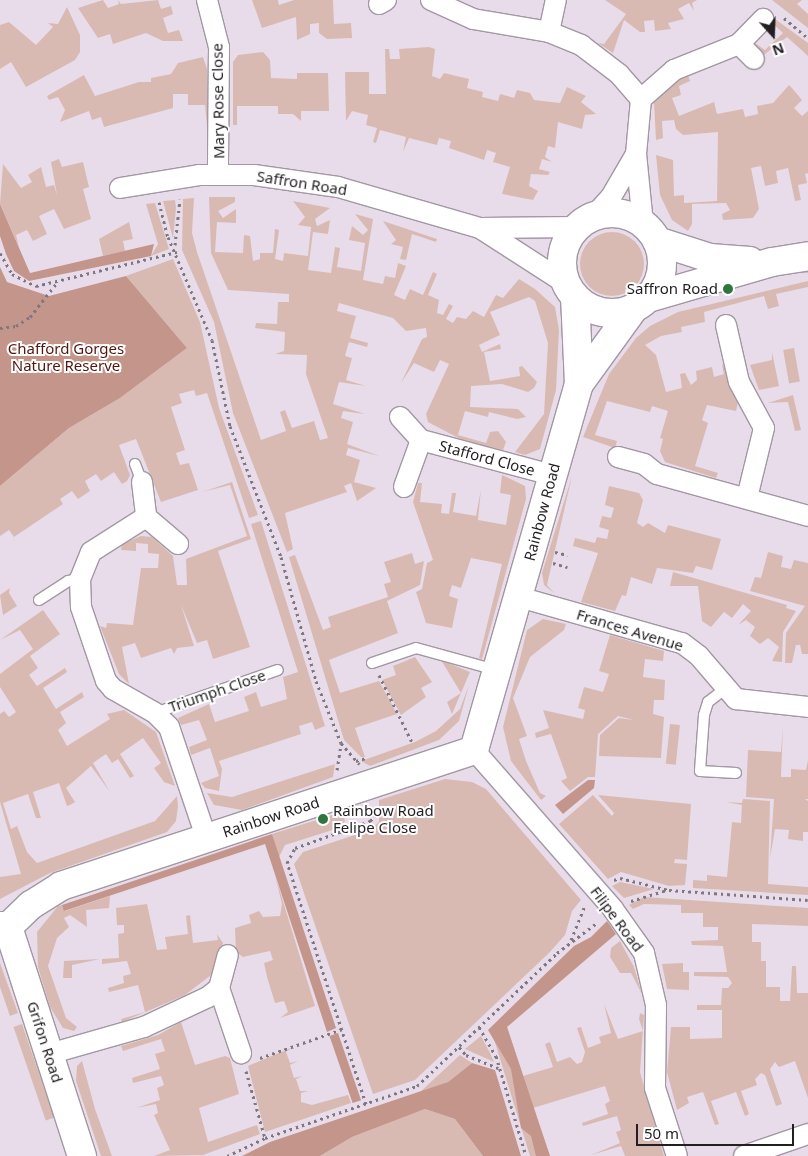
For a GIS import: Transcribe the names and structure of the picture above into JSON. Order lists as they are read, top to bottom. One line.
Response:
{"streets":{"street":["Mary Rose Close","Saffron Road","Stafford Close","Rainbow Road","Frances Avenue","Triumph Close","Filipe Road","Grifon Road"]},"crossings":[["Mary Rose Close","Saffron Road"],["Saffron Road","Rainbow Road"],["Stafford Close","Rainbow Road"],["Rainbow Road","Frances Avenue"],["Rainbow Road","Triumph Close"],["Rainbow Road","Filipe Road"],["Rainbow Road","Grifon Road"]],"parks":["Chafford Gorges Nature Reserve"],"places":["Saffron Road","Rainbow Road Felipe Close"],"scale_bar":"50 m","north":"bottom"}
